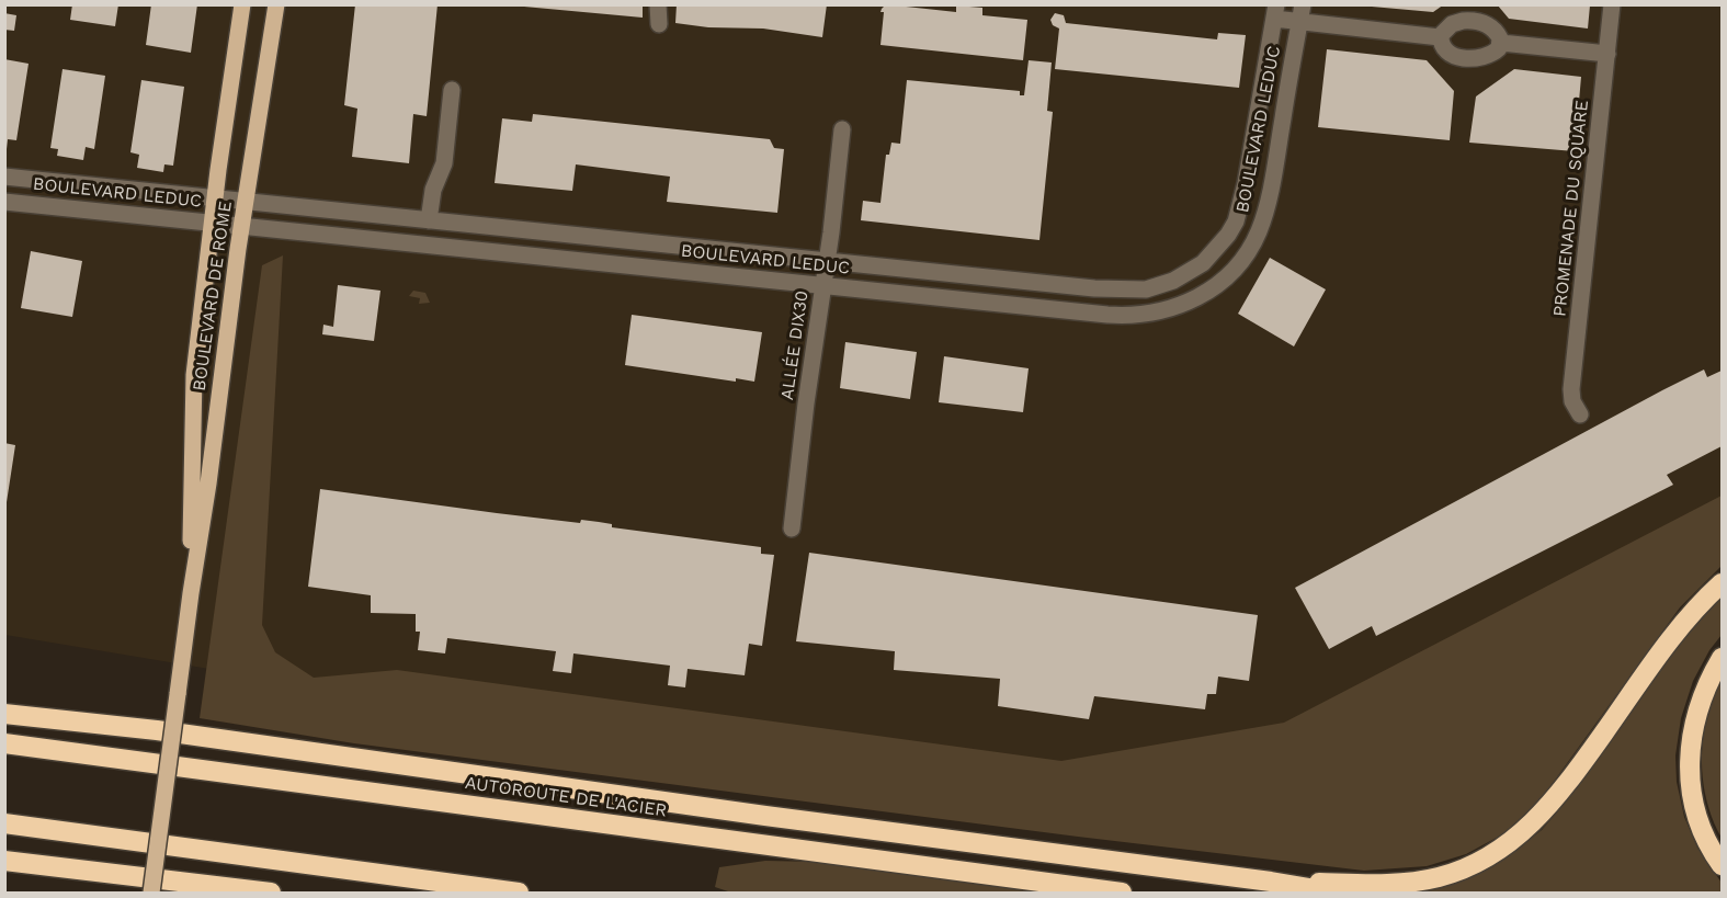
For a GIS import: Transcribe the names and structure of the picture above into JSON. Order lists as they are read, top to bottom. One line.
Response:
{"streets":{"highway":["AUTOROUTE DE L'ACIER"],"main road":["BOULEVARD DE ROME"],"street":["BOULEVARD LEDUC","PROMENADE DU SQUARE","ALLÉE DIX30"]},"crossings":[["BOULEVARD LEDUC","BOULEVARD DE ROME"],["BOULEVARD LEDUC","ALLÉE DIX30"]]}
